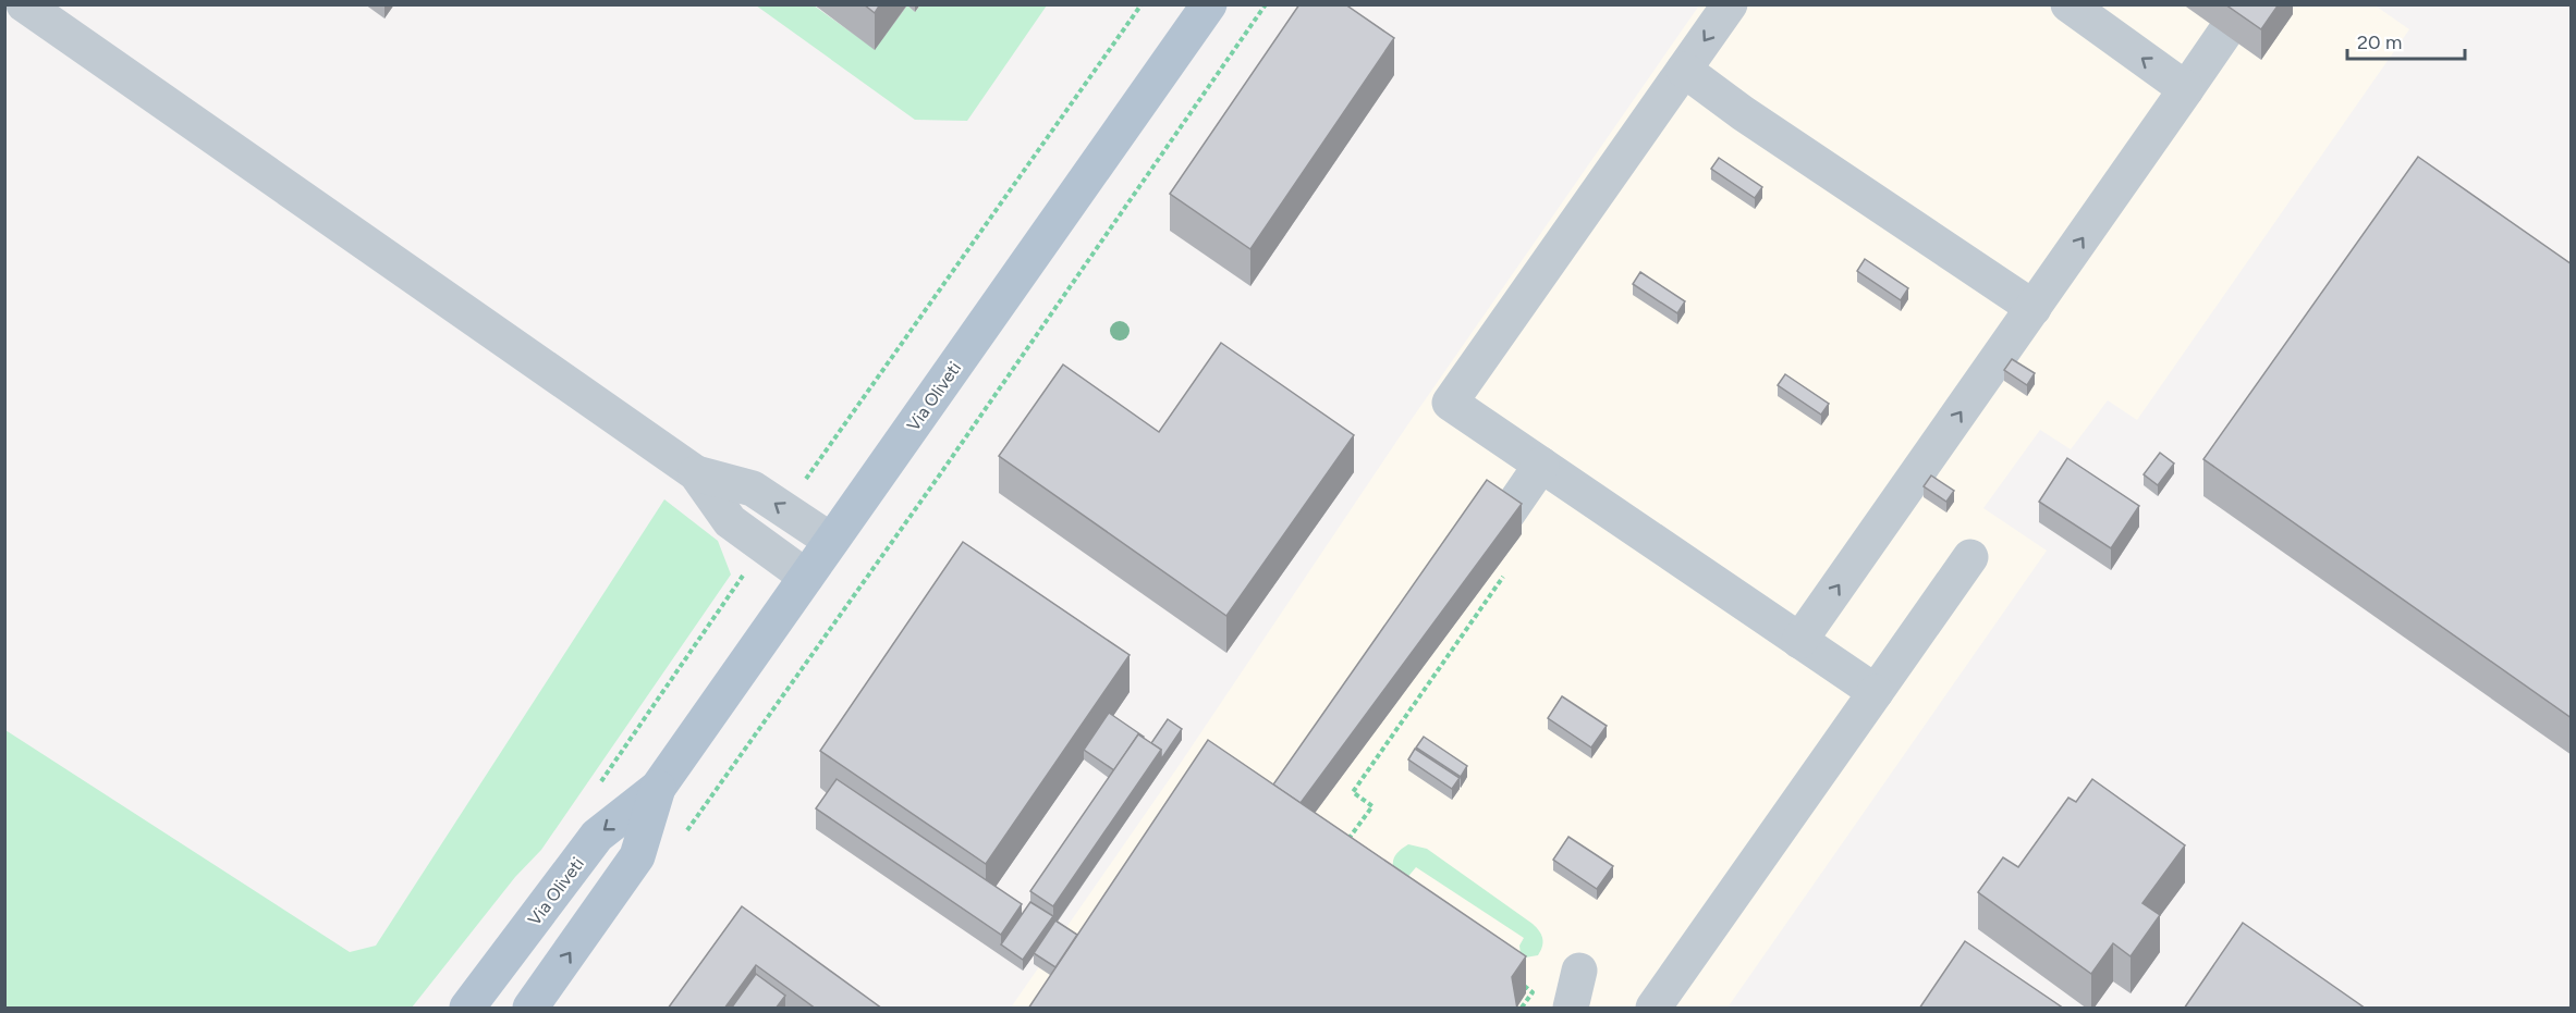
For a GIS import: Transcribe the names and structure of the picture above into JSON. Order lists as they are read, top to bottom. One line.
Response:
{"streets":{"main road":["Via Oliveti"]},"scale_bar":"20 m"}
